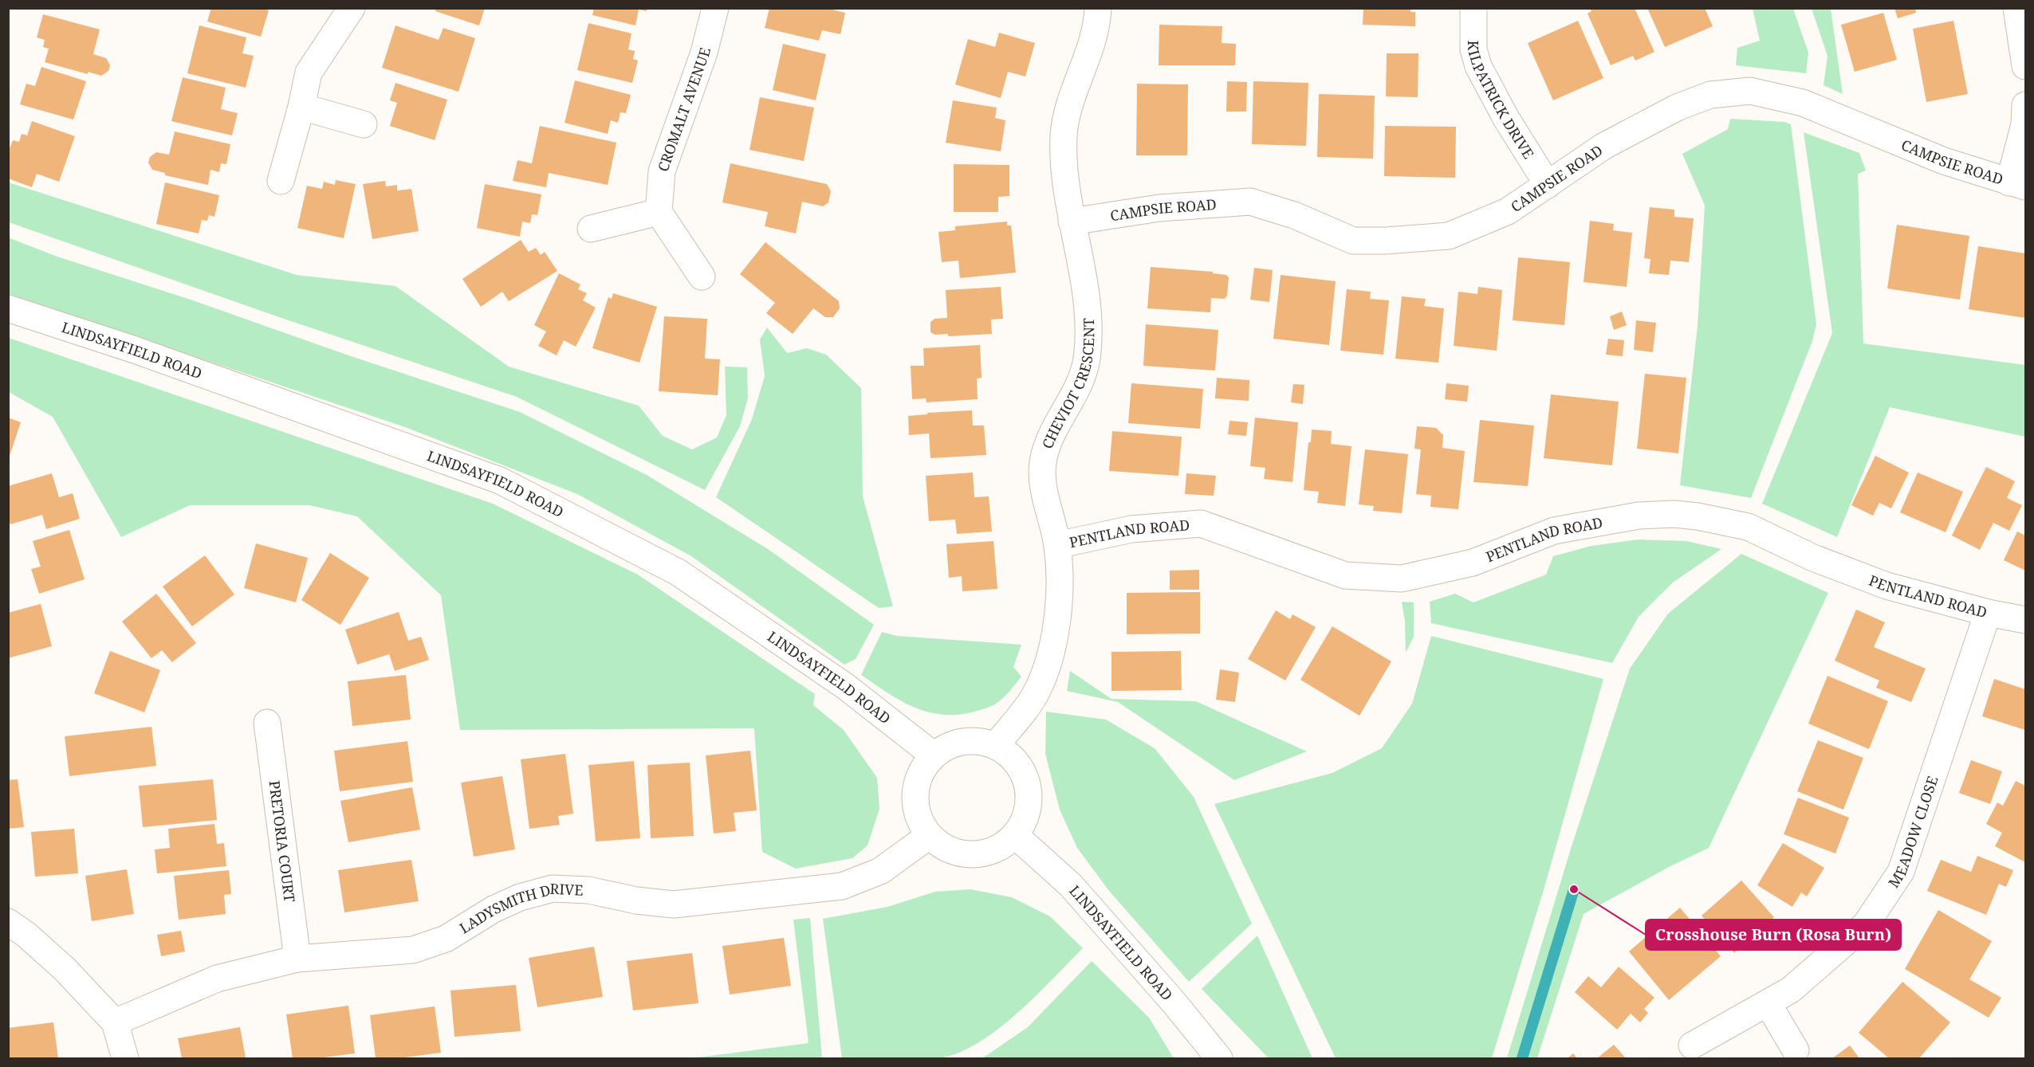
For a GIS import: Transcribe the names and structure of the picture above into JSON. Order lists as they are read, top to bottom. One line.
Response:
{"streets":{"street":["KILPATRICK DRIVE","CROMALT AVENUE","CAMPSIE ROAD","LINDSAYFIELD ROAD","CHEVIOT CRESCENT","PENTLAND ROAD","MEADOW CLOSE","PRETORIA COURT","LADYSMITH DRIVE"]},"crossings":[["KILPATRICK DRIVE","CAMPSIE ROAD"],["CAMPSIE ROAD","CHEVIOT CRESCENT"],["LINDSAYFIELD ROAD","CHEVIOT CRESCENT"],["LINDSAYFIELD ROAD","LADYSMITH DRIVE"],["CHEVIOT CRESCENT","PENTLAND ROAD"],["CHEVIOT CRESCENT","LADYSMITH DRIVE"],["PENTLAND ROAD","MEADOW CLOSE"],["PRETORIA COURT","LADYSMITH DRIVE"]],"places":["Crosshouse Burn (Rosa Burn)"]}
